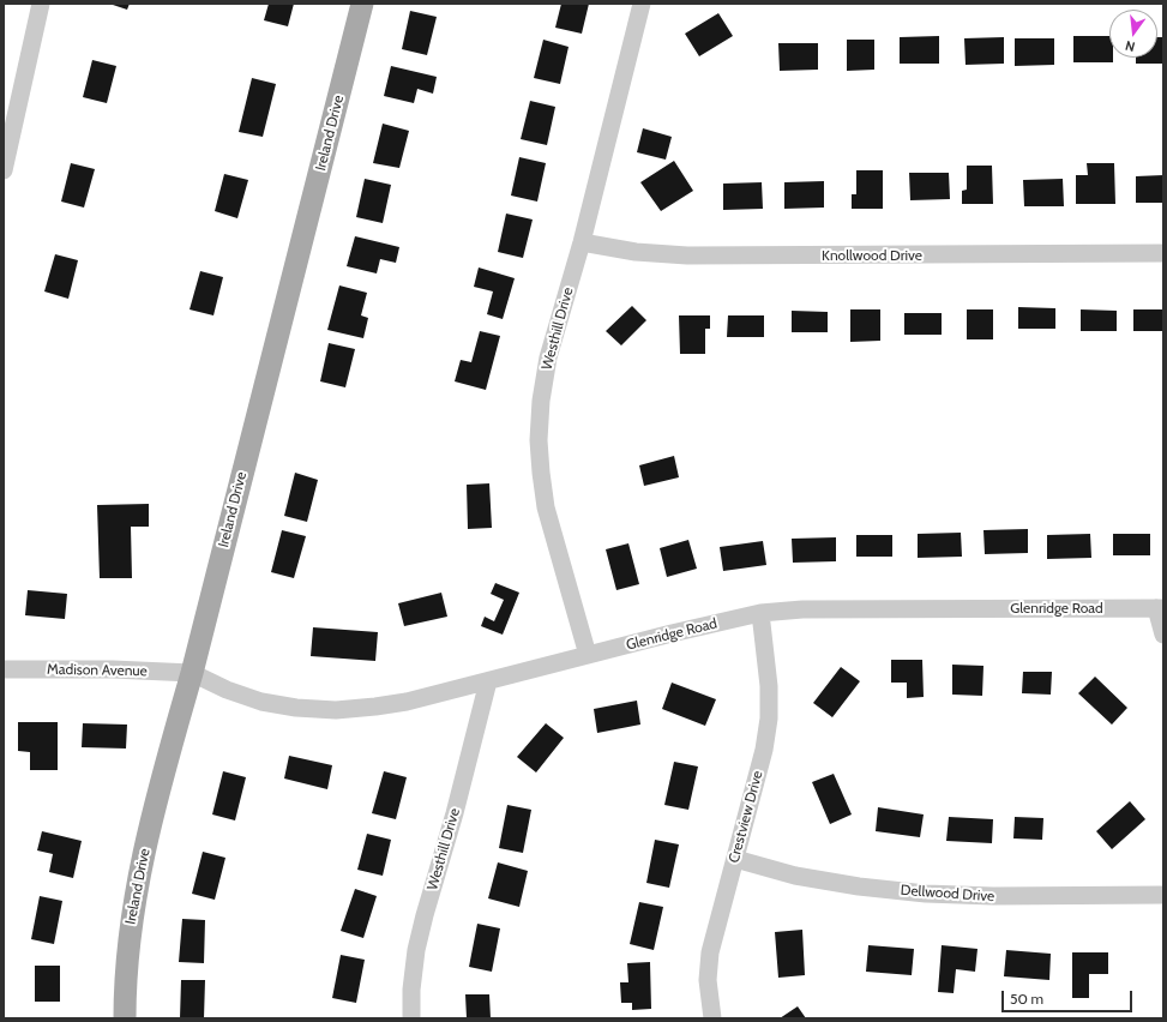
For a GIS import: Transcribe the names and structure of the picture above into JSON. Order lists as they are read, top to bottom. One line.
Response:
{"streets":{"main road":["Ireland Drive"],"street":["Knollwood Drive","Westhill Drive","Glenridge Road","Madison Avenue","Crestview Drive","Dellwood Drive"]},"crossings":[["Ireland Drive","Glenridge Road"],["Ireland Drive","Madison Avenue"],["Knollwood Drive","Westhill Drive"],["Westhill Drive","Glenridge Road"],["Glenridge Road","Madison Avenue"],["Glenridge Road","Crestview Drive"],["Crestview Drive","Dellwood Drive"]],"scale_bar":"50 m","north":"bottom"}
